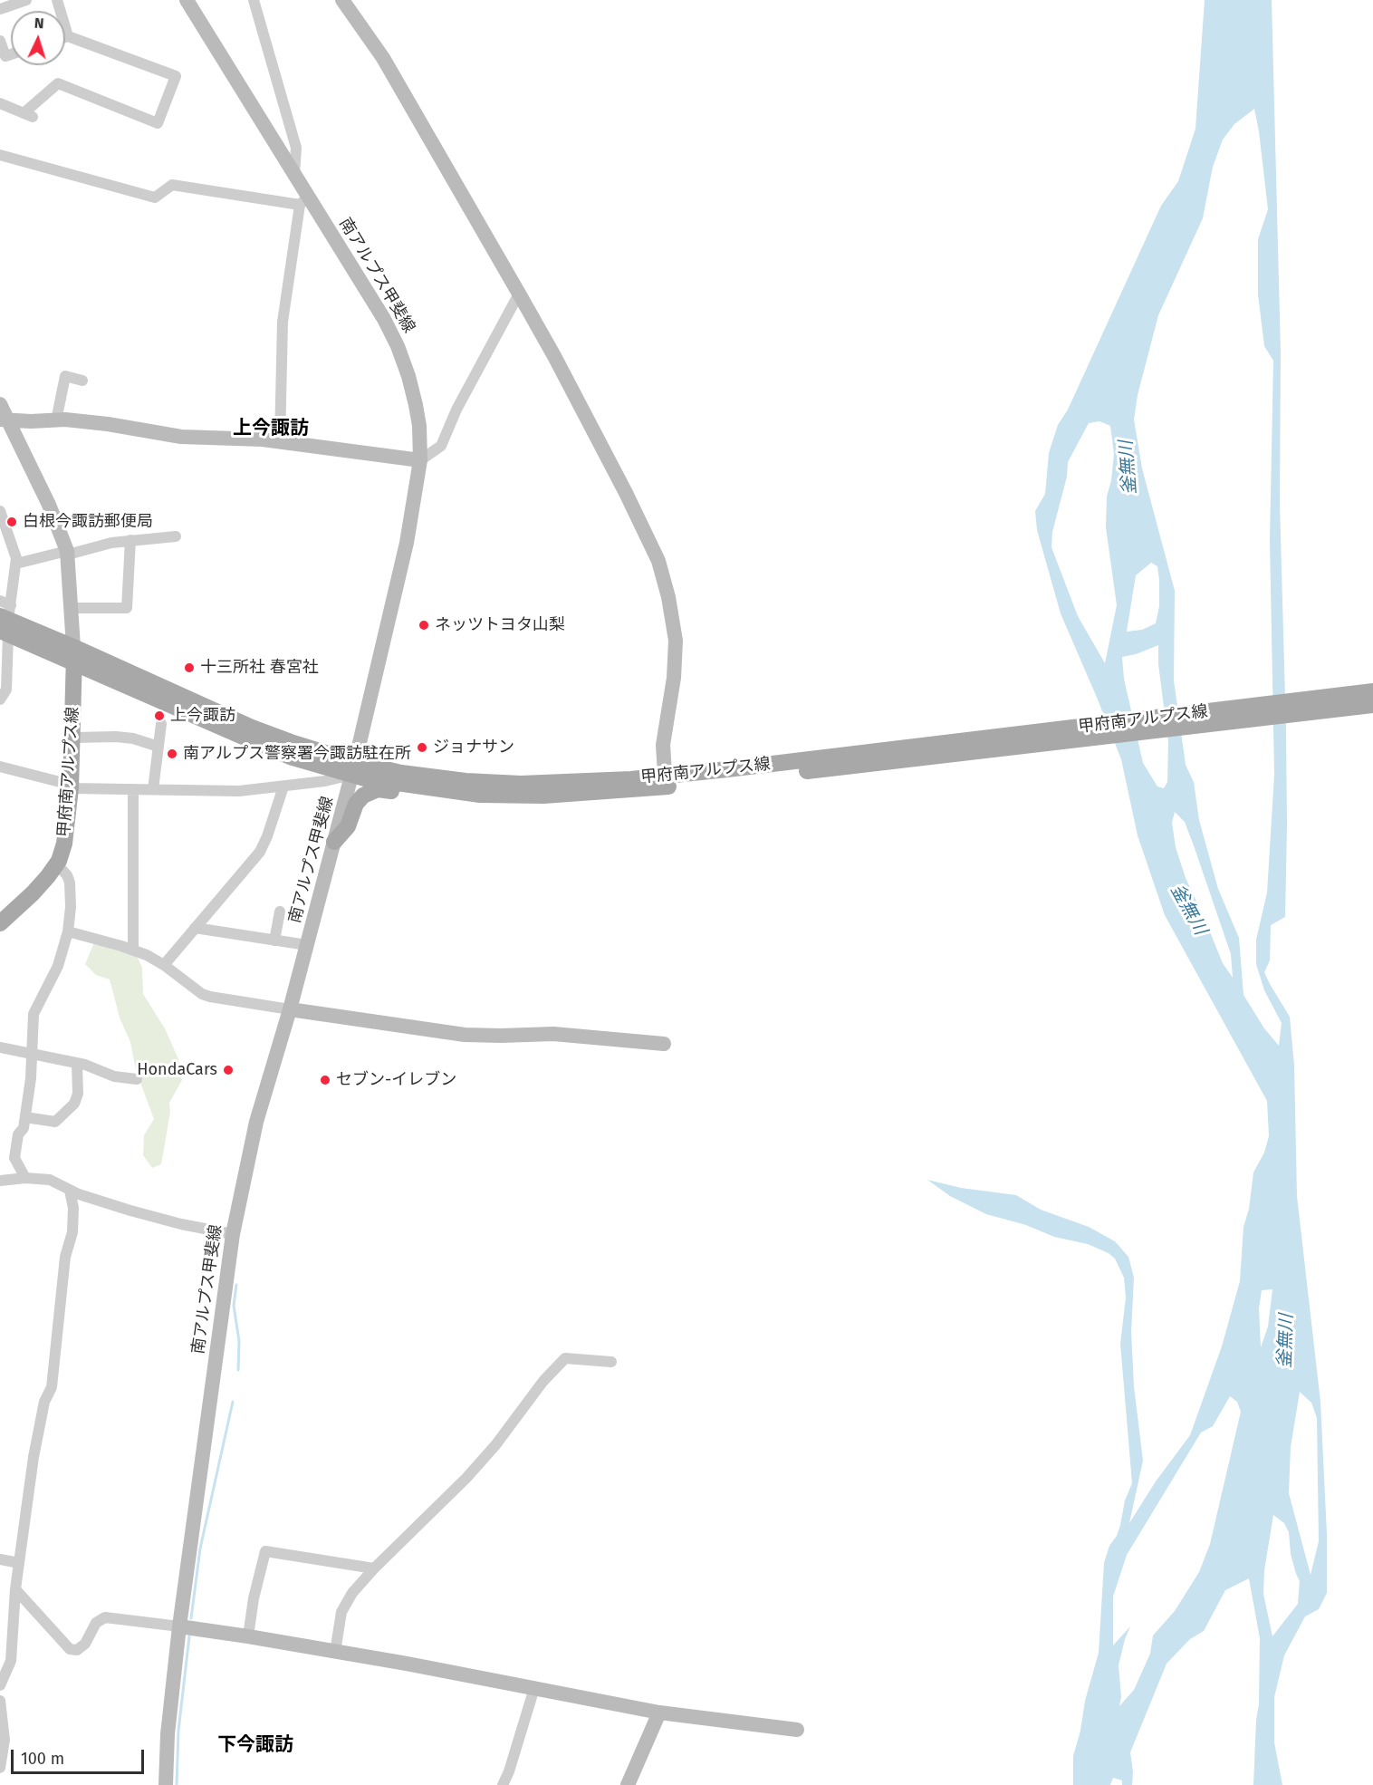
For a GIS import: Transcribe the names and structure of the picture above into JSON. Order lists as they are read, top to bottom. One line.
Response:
{"streets":{"main road":["甲府南アルプス線"],"street":["南アルプス甲斐線"]},"crossings":[["南アルプス甲斐線","甲府南アルプス線"]],"districts":["上今諏訪","下今諏訪"],"water":["釜無川"],"places":["白根今諏訪郵便局","ネッツトヨタ山梨","十三所社 春宮社","上今諏訪","ジョナサン","南アルプス警察署今諏訪駐在所","HondaCars","セブン-イレブン"],"scale_bar":"100 m","north":"top"}
